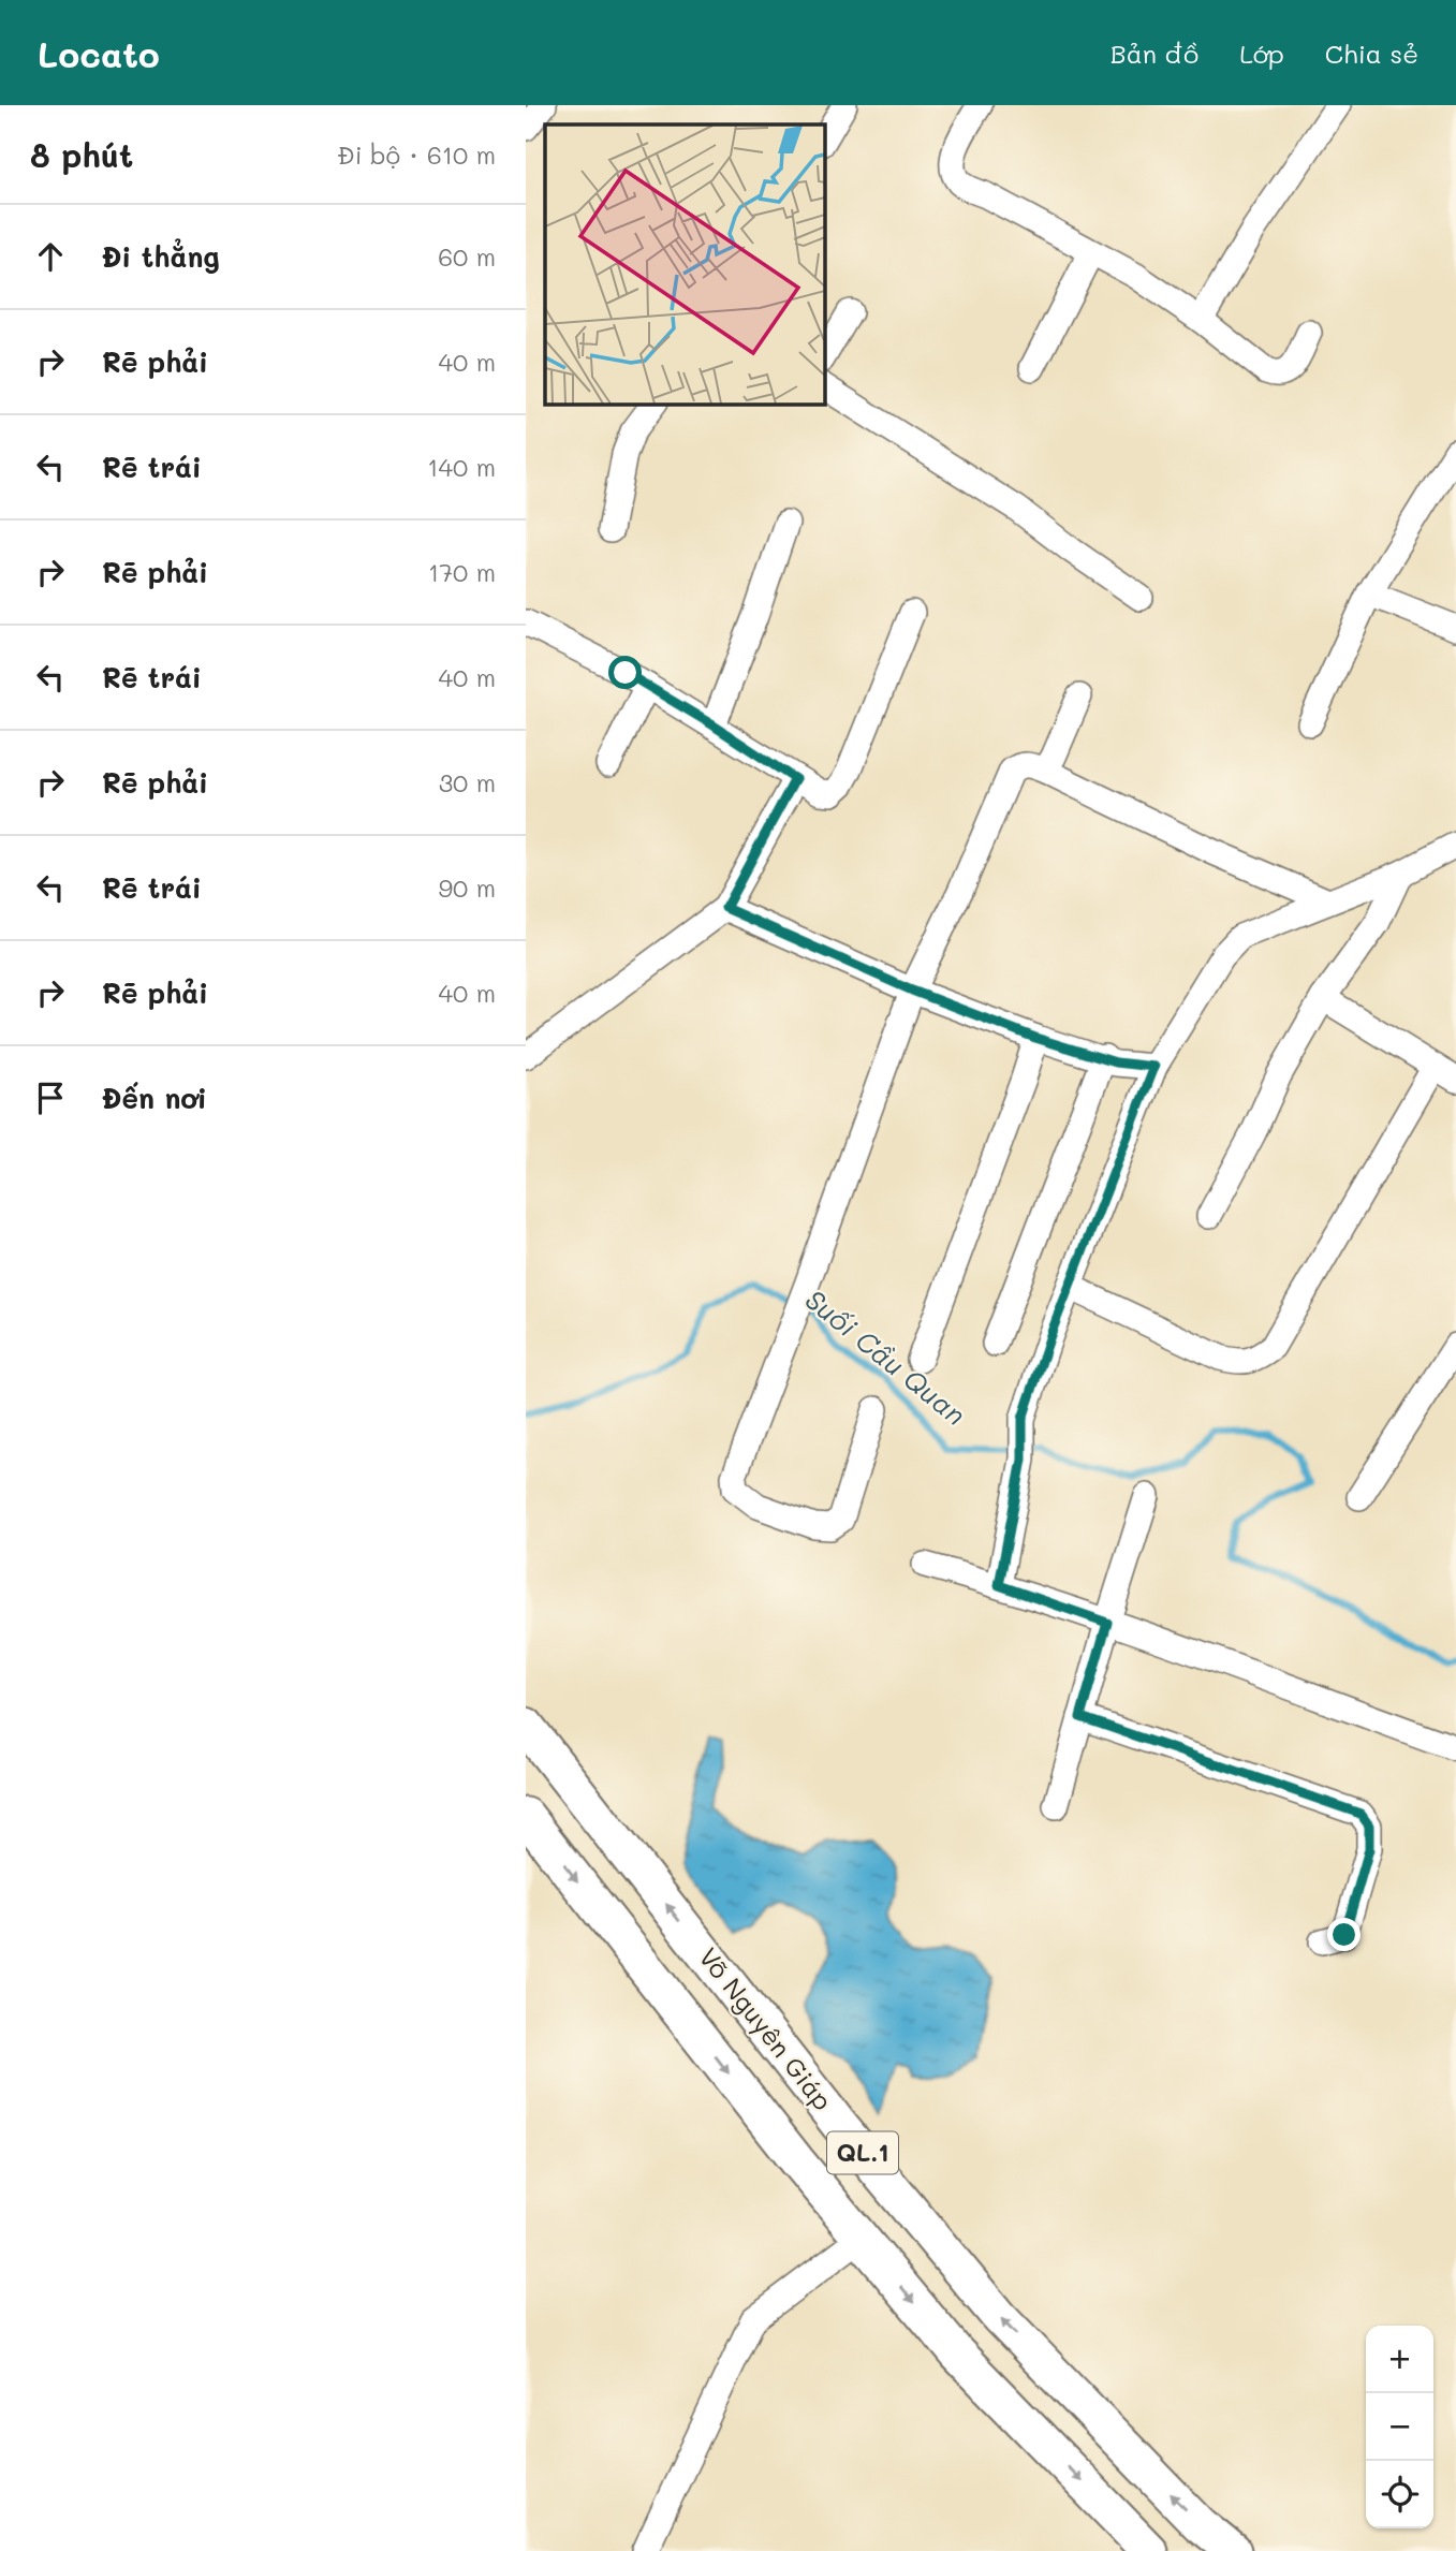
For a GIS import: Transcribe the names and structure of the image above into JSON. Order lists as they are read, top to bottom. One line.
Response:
{"streets":{"highway":["Võ Nguyên Giáp","QL.1"]},"water":["Suối Cầu Quan"],"page":{"header":"Locato","nav":["Bản đồ","Lớp","Chia sẻ"],"heading":["8 phút","Đi bộ · 610 m"],"list":[["Đi thẳng","60 m"],["Rẽ phải","40 m"],["Rẽ trái","140 m"],["Rẽ phải","170 m"],["Rẽ trái","40 m"],["Rẽ phải","30 m"],["Rẽ trái","90 m"],["Rẽ phải","40 m"],"Đến nơi"],"map_buttons":["+","−"]}}
